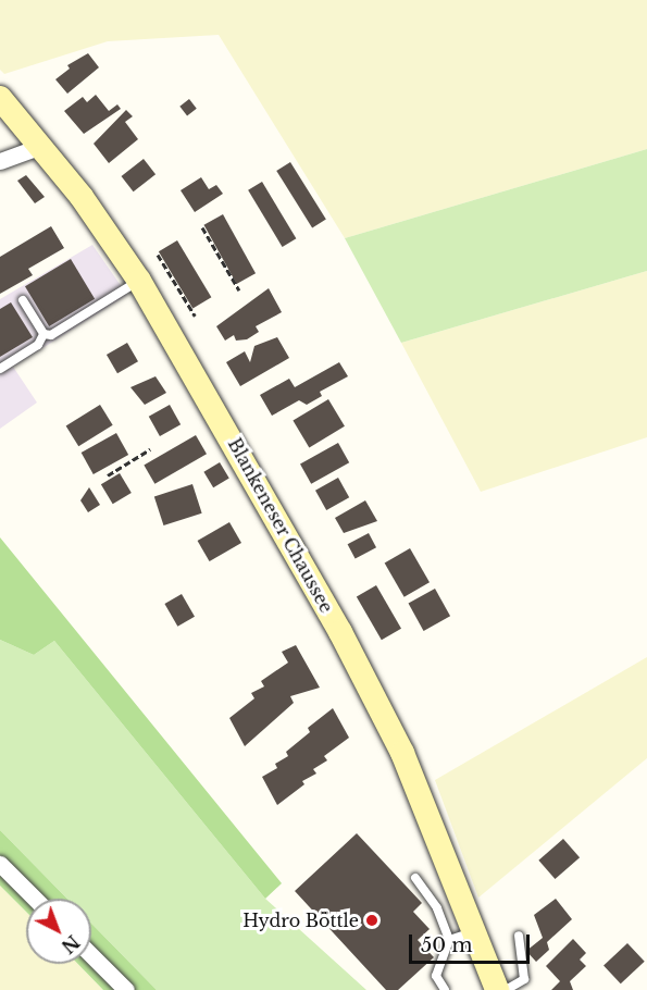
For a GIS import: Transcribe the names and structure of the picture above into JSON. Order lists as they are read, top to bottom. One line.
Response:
{"streets":{"main road":["Blankeneser Chaussee"]},"places":["Hydro Böttle"],"scale_bar":"50 m","north":"bottom right"}
